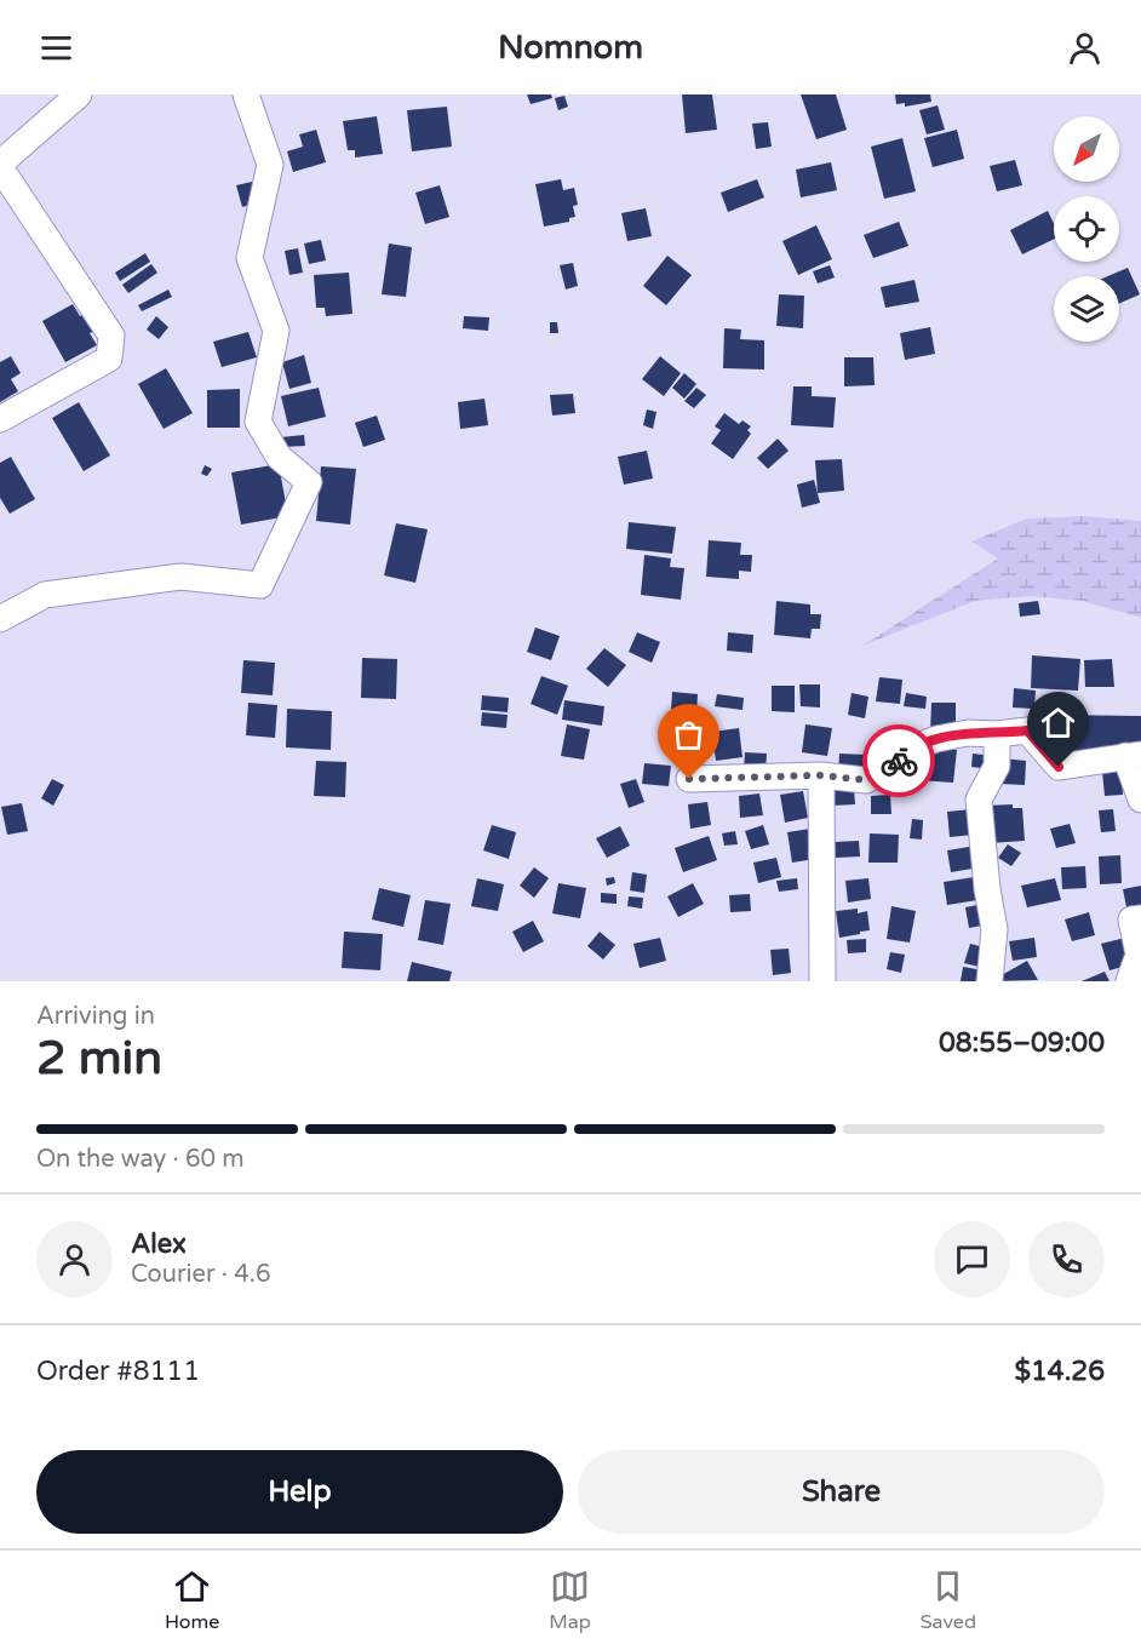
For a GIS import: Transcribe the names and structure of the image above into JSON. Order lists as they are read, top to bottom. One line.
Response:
{"north":"bottom left","page":{"header":"Nomnom","heading":["2 min","Arriving in","08:55–09:00"],"panel":["Alex","Courier · 4.6","Order #8111","$14.26"],"bar":"On the way · 60 m","buttons":["Help","Share"],"tabs":["Home","Map","Saved"]}}
